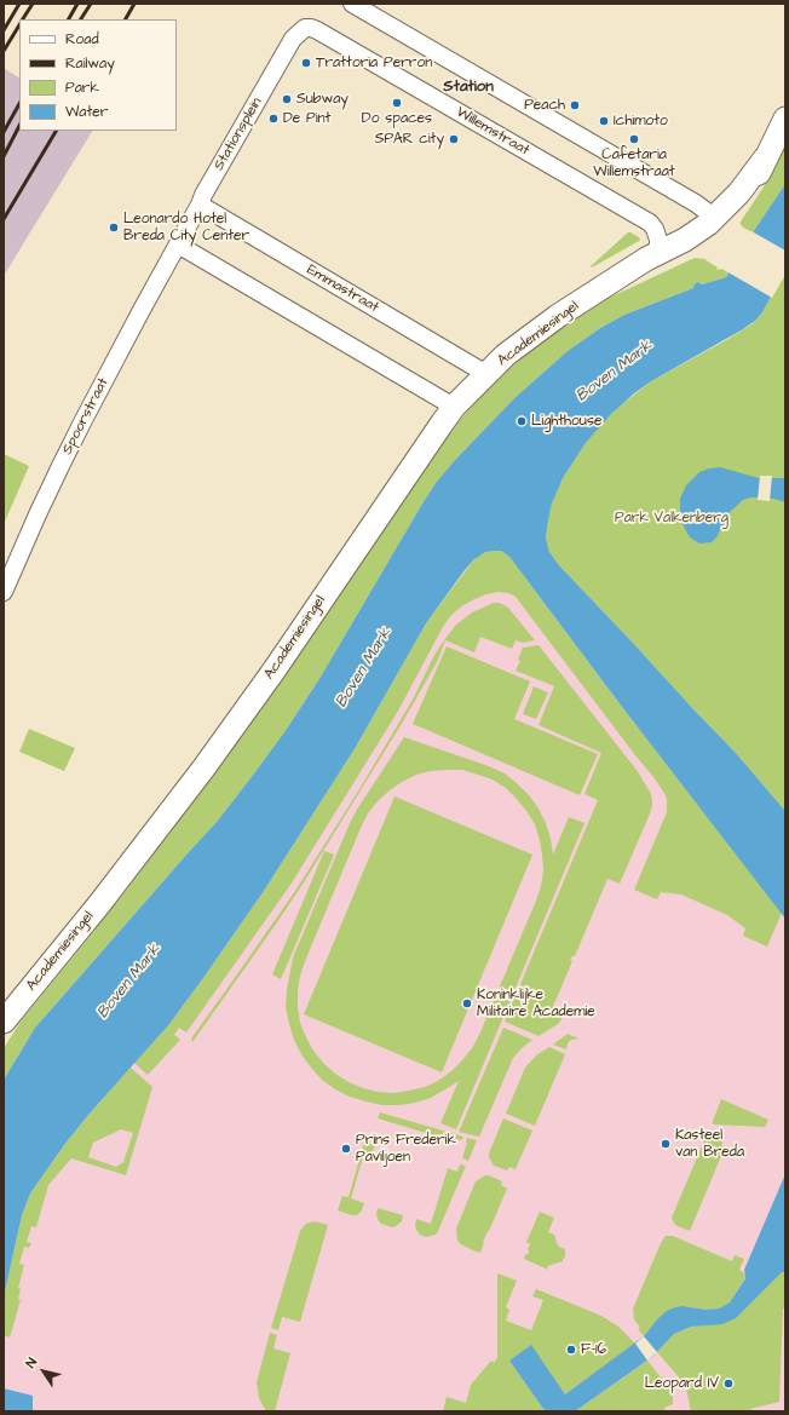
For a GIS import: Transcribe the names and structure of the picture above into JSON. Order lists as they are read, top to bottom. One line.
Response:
{"streets":{"street":["Willemstraat","Stationsplein","Emmastraat","Academiesingel","Spoorstraat"]},"crossings":[["Willemstraat","Stationsplein"],["Willemstraat","Academiesingel"],["Stationsplein","Emmastraat"],["Stationsplein","Spoorstraat"],["Emmastraat","Academiesingel"]],"districts":["Station"],"water":["Boven Mark"],"parks":["Park Valkenberg"],"places":["Trattoria Perron","Subway","Do spaces","Peach","De Pint","Ichimoto","SPAR city","Cafetaria Willemstraat","Leonardo Hotel Breda City Center","Lighthouse","Koninklijke Militaire Academie","Kasteel van Breda","Prins Frederik Paviljoen","F-16","Leopard IV"],"legend":["Road","Railway","Park","Water"],"north":"top left"}
